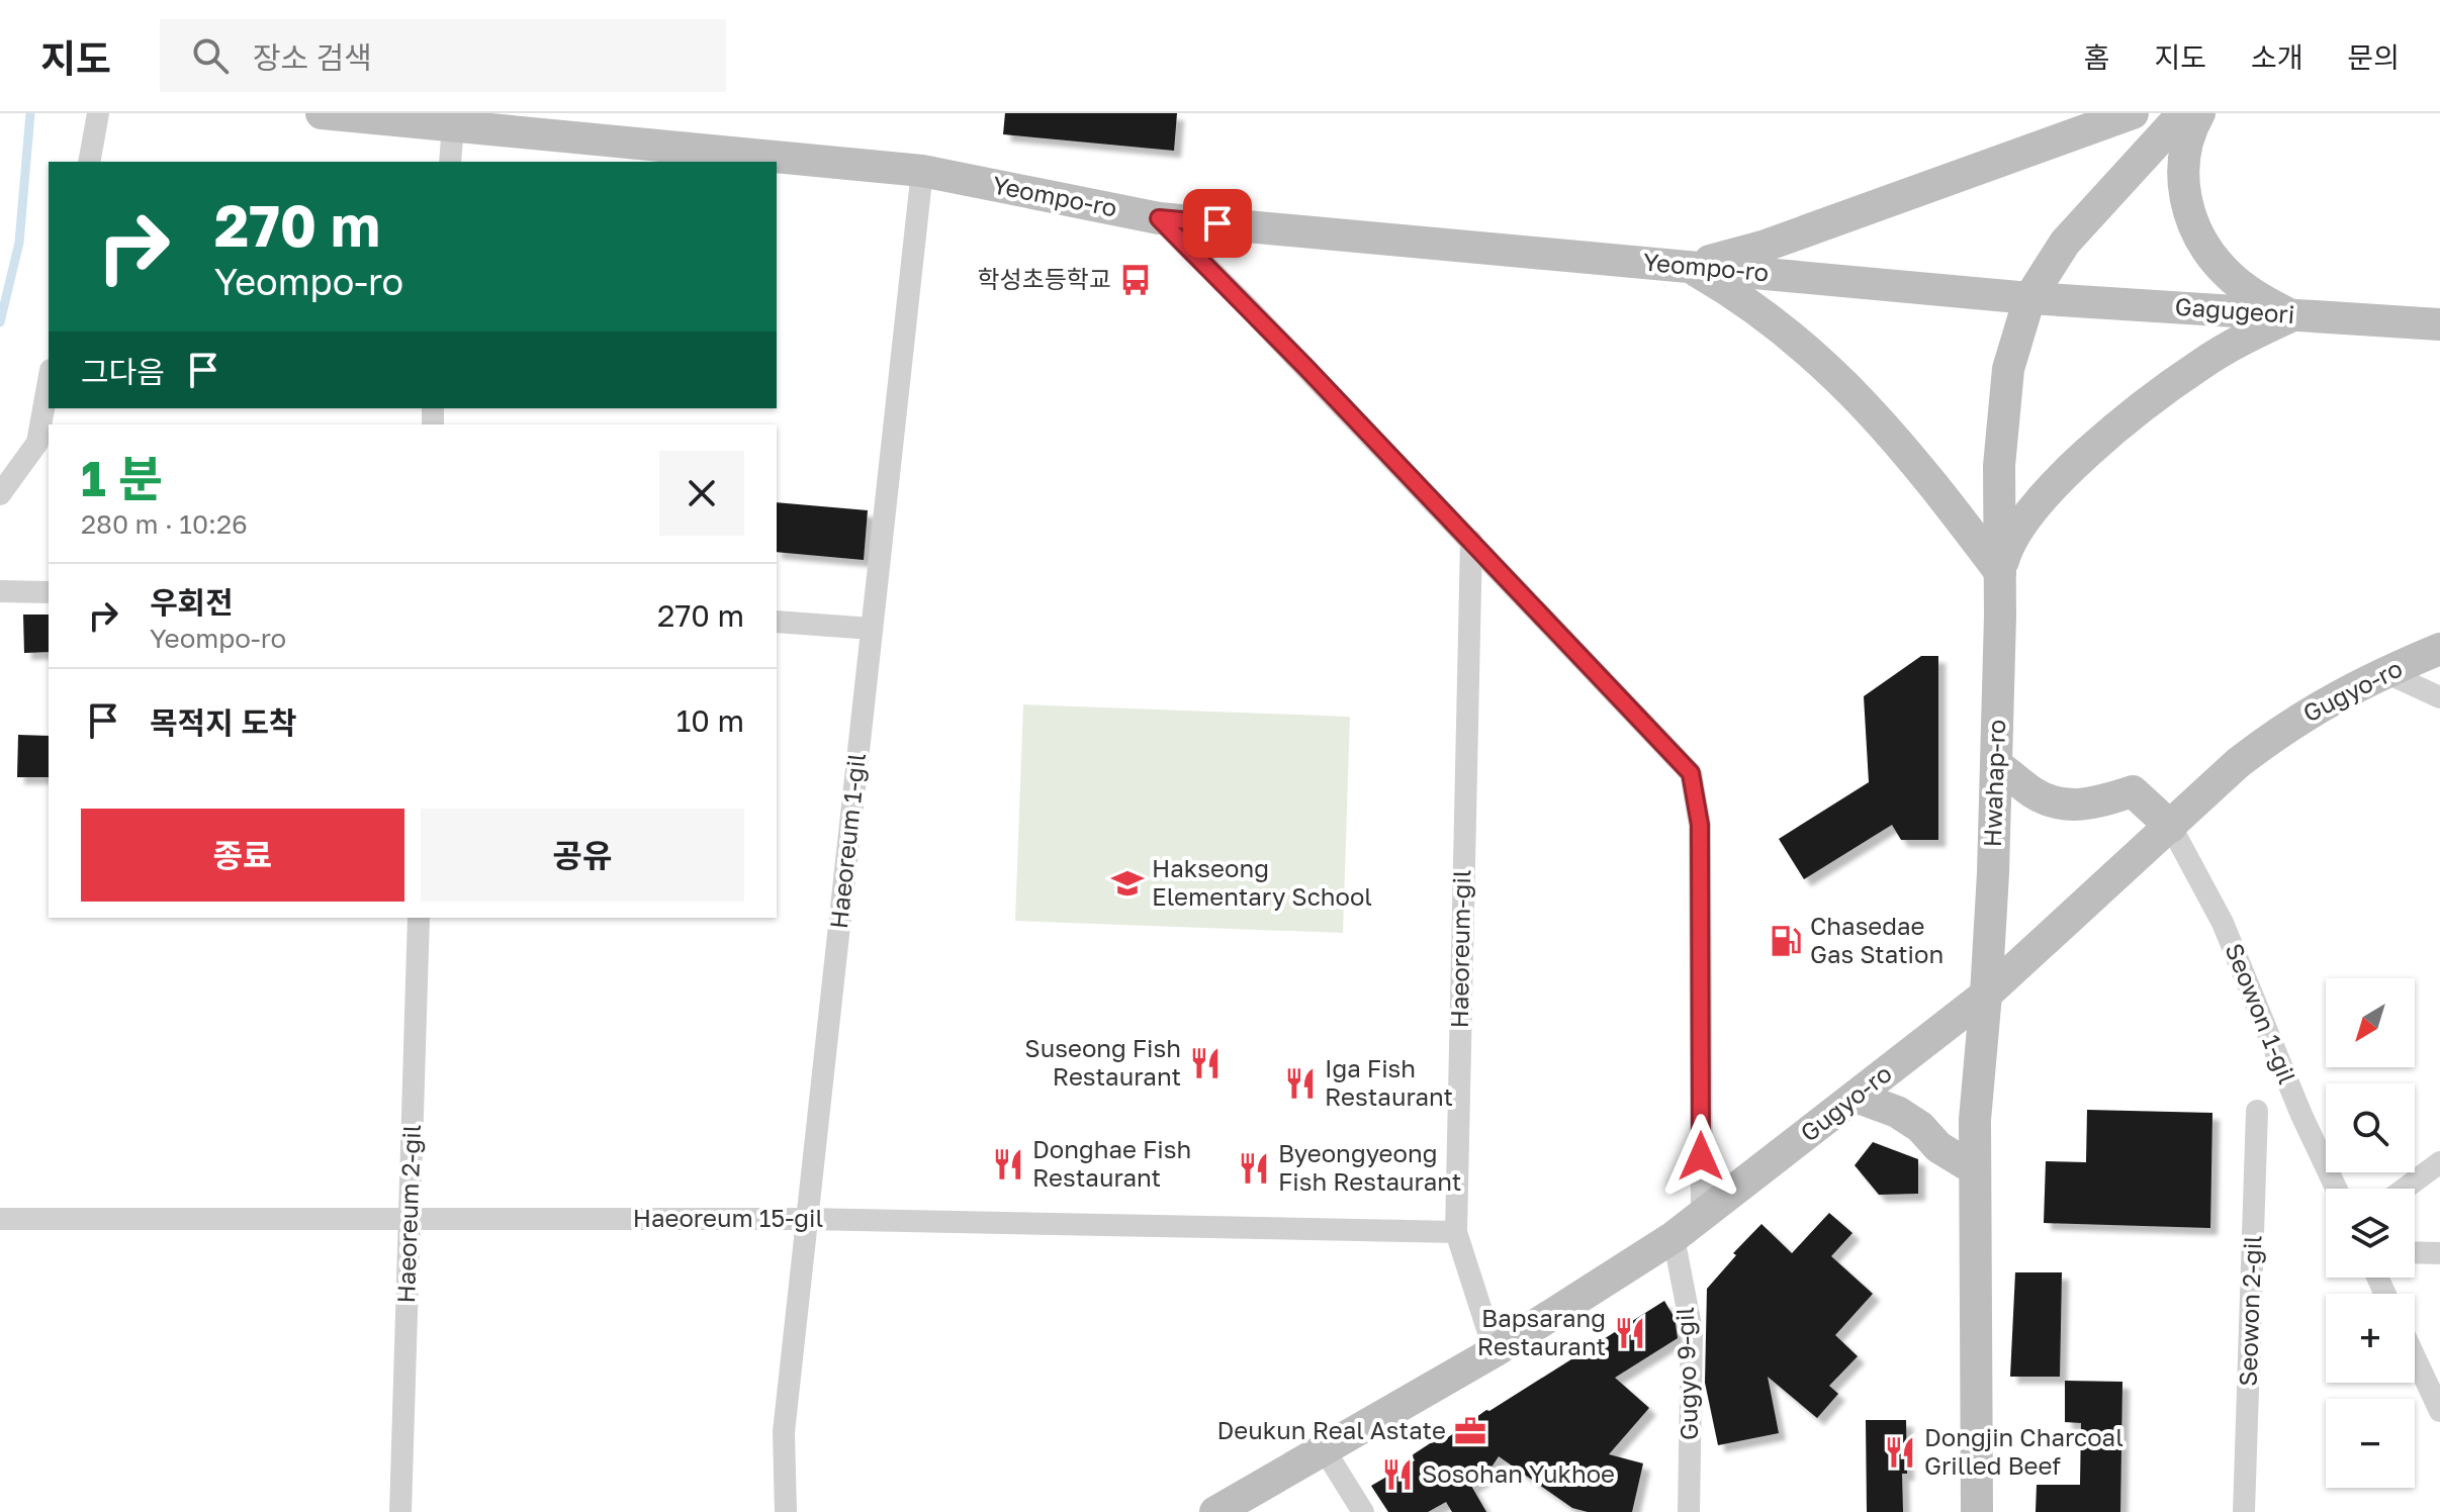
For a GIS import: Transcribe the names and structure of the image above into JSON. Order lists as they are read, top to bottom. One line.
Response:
{"streets":{"main road":["Yeompo-ro","Gagugeori","Gugyo-ro","Hwahap-ro"],"street":["Haeoreum 1-gil","Haeoreum-gil","Seowon 1-gil","Haeoreum 2-gil","Haeoreum 15-gil","Seowon 2-gil","Gugyo 9-gil"]},"crossings":[["Yeompo-ro","Gagugeori"],["Yeompo-ro","Hwahap-ro"],["Yeompo-ro","Haeoreum 1-gil"],["Gagugeori","Hwahap-ro"],["Gugyo-ro","Hwahap-ro"],["Gugyo-ro","Haeoreum-gil"],["Gugyo-ro","Seowon 1-gil"],["Gugyo-ro","Gugyo 9-gil"],["Haeoreum 1-gil","Haeoreum 15-gil"],["Haeoreum-gil","Haeoreum 15-gil"],["Haeoreum 2-gil","Haeoreum 15-gil"]],"places":{"bus stop":["학성초등학교"],"school or university":["Hakseong Elementary School"],"fuel station":["Chasedae Gas Station"],"restaurant":["Suseong Fish Restaurant","Iga Fish Restaurant","Donghae Fish Restaurant","Byeongyeong Fish Restaurant","Bapsarang Restaurant","Dongjin Charcoal Grilled Beef","Sosohan Yukhoe"],"office":["Deukun Real Astate"]},"north":"bottom left","page":{"header":"지도","search":"장소 검색","nav":["홈","지도","소개","문의"],"turn":["270 m","Yeompo-ro"],"then":"그다음","heading":["1 분","280 m · 10:26"],"list":[{"name":"우회전","note":"Yeompo-ro","value":"270 m"},{"name":"목적지 도착","value":"10 m"}],"buttons":["종료","공유"],"map_buttons":["+","−"]}}
